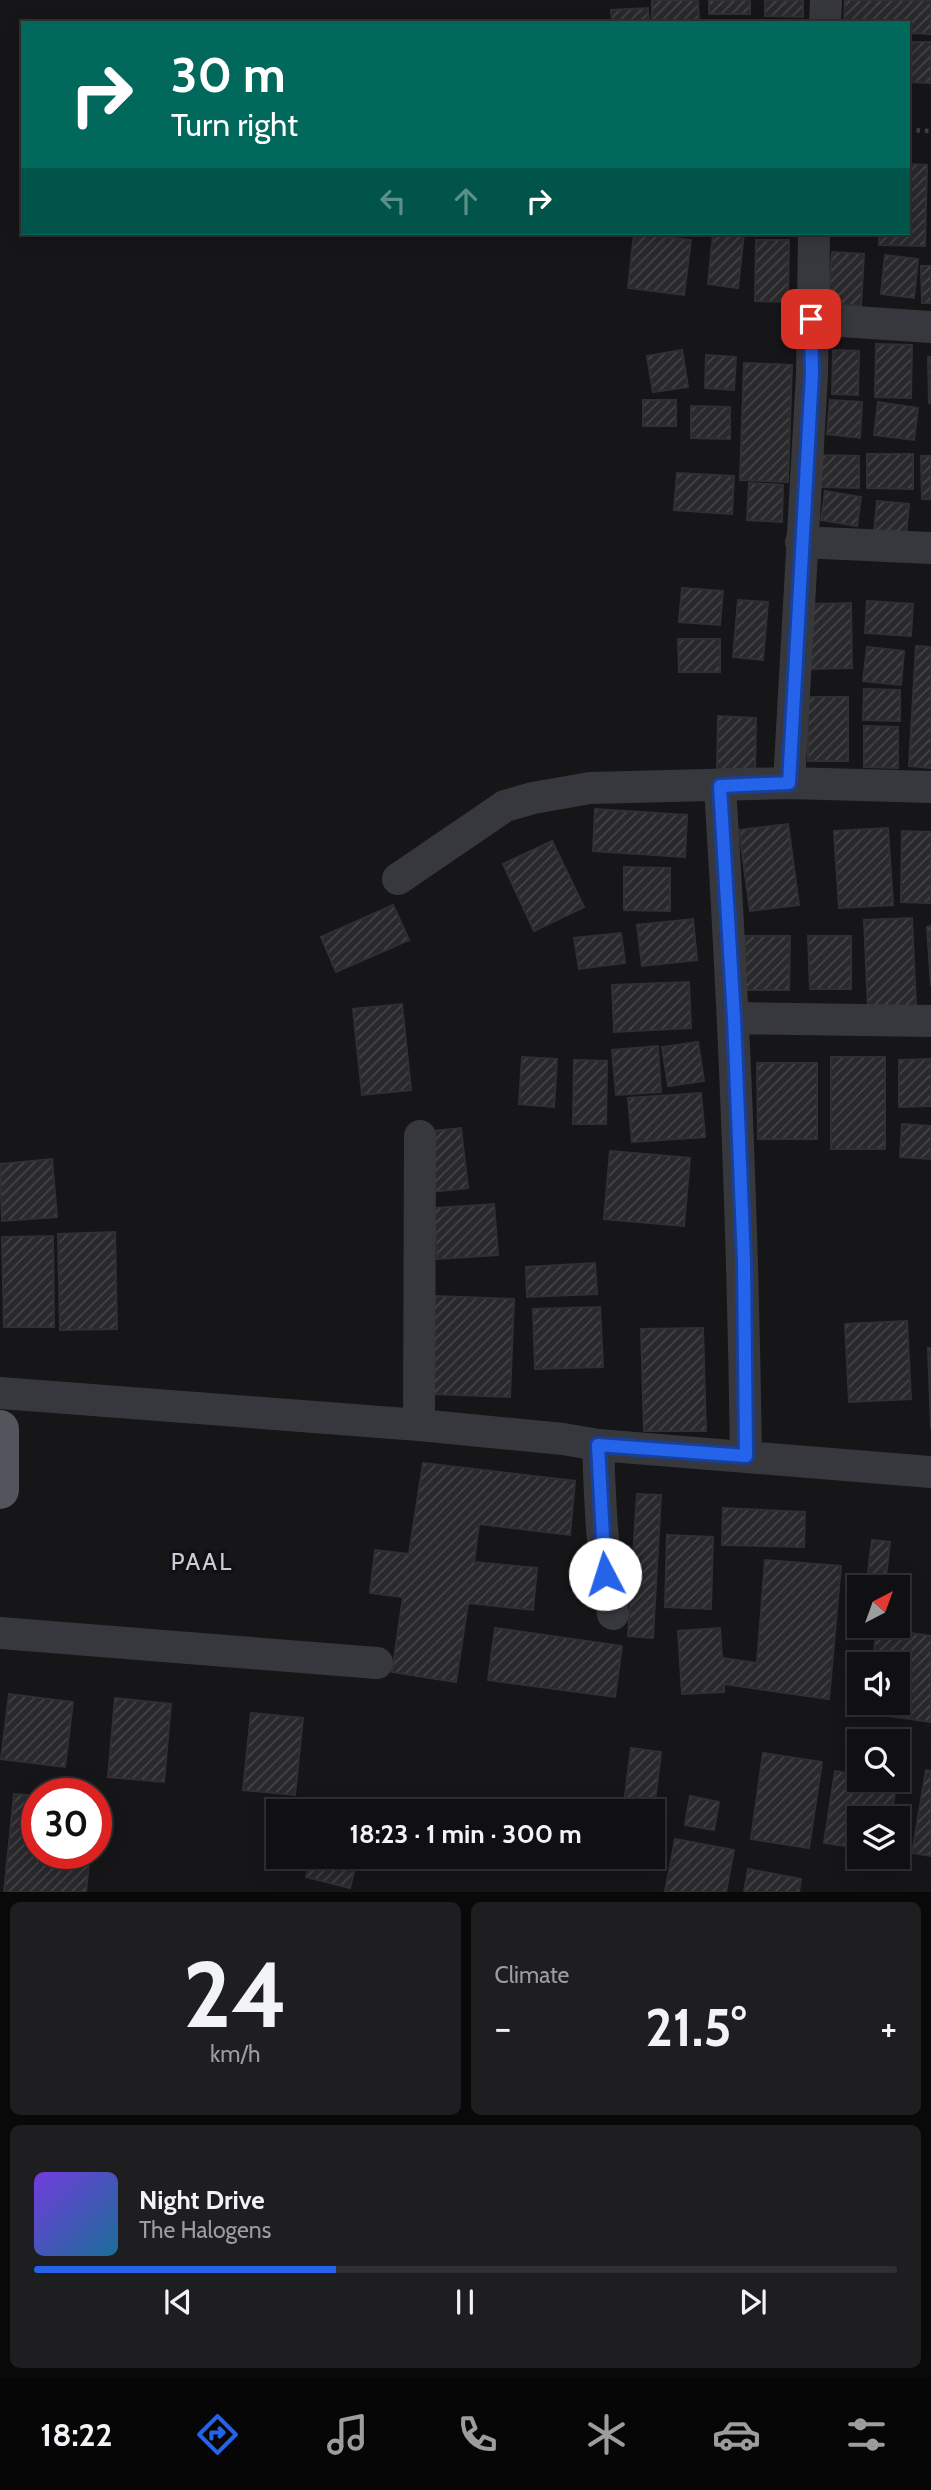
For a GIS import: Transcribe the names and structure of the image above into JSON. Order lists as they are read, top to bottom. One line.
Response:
{"districts":["PAAL"],"north":"top right","page":{"turn":["30 m","Turn right"],"limit":"30","trip":"18:23 · 1 min · 300 m","tile":[["24","km/h"],"Climate"],"heat":["−","21.5°","+"],"song":["Night Drive","The Halogens"],"tabs":"18:22"}}
